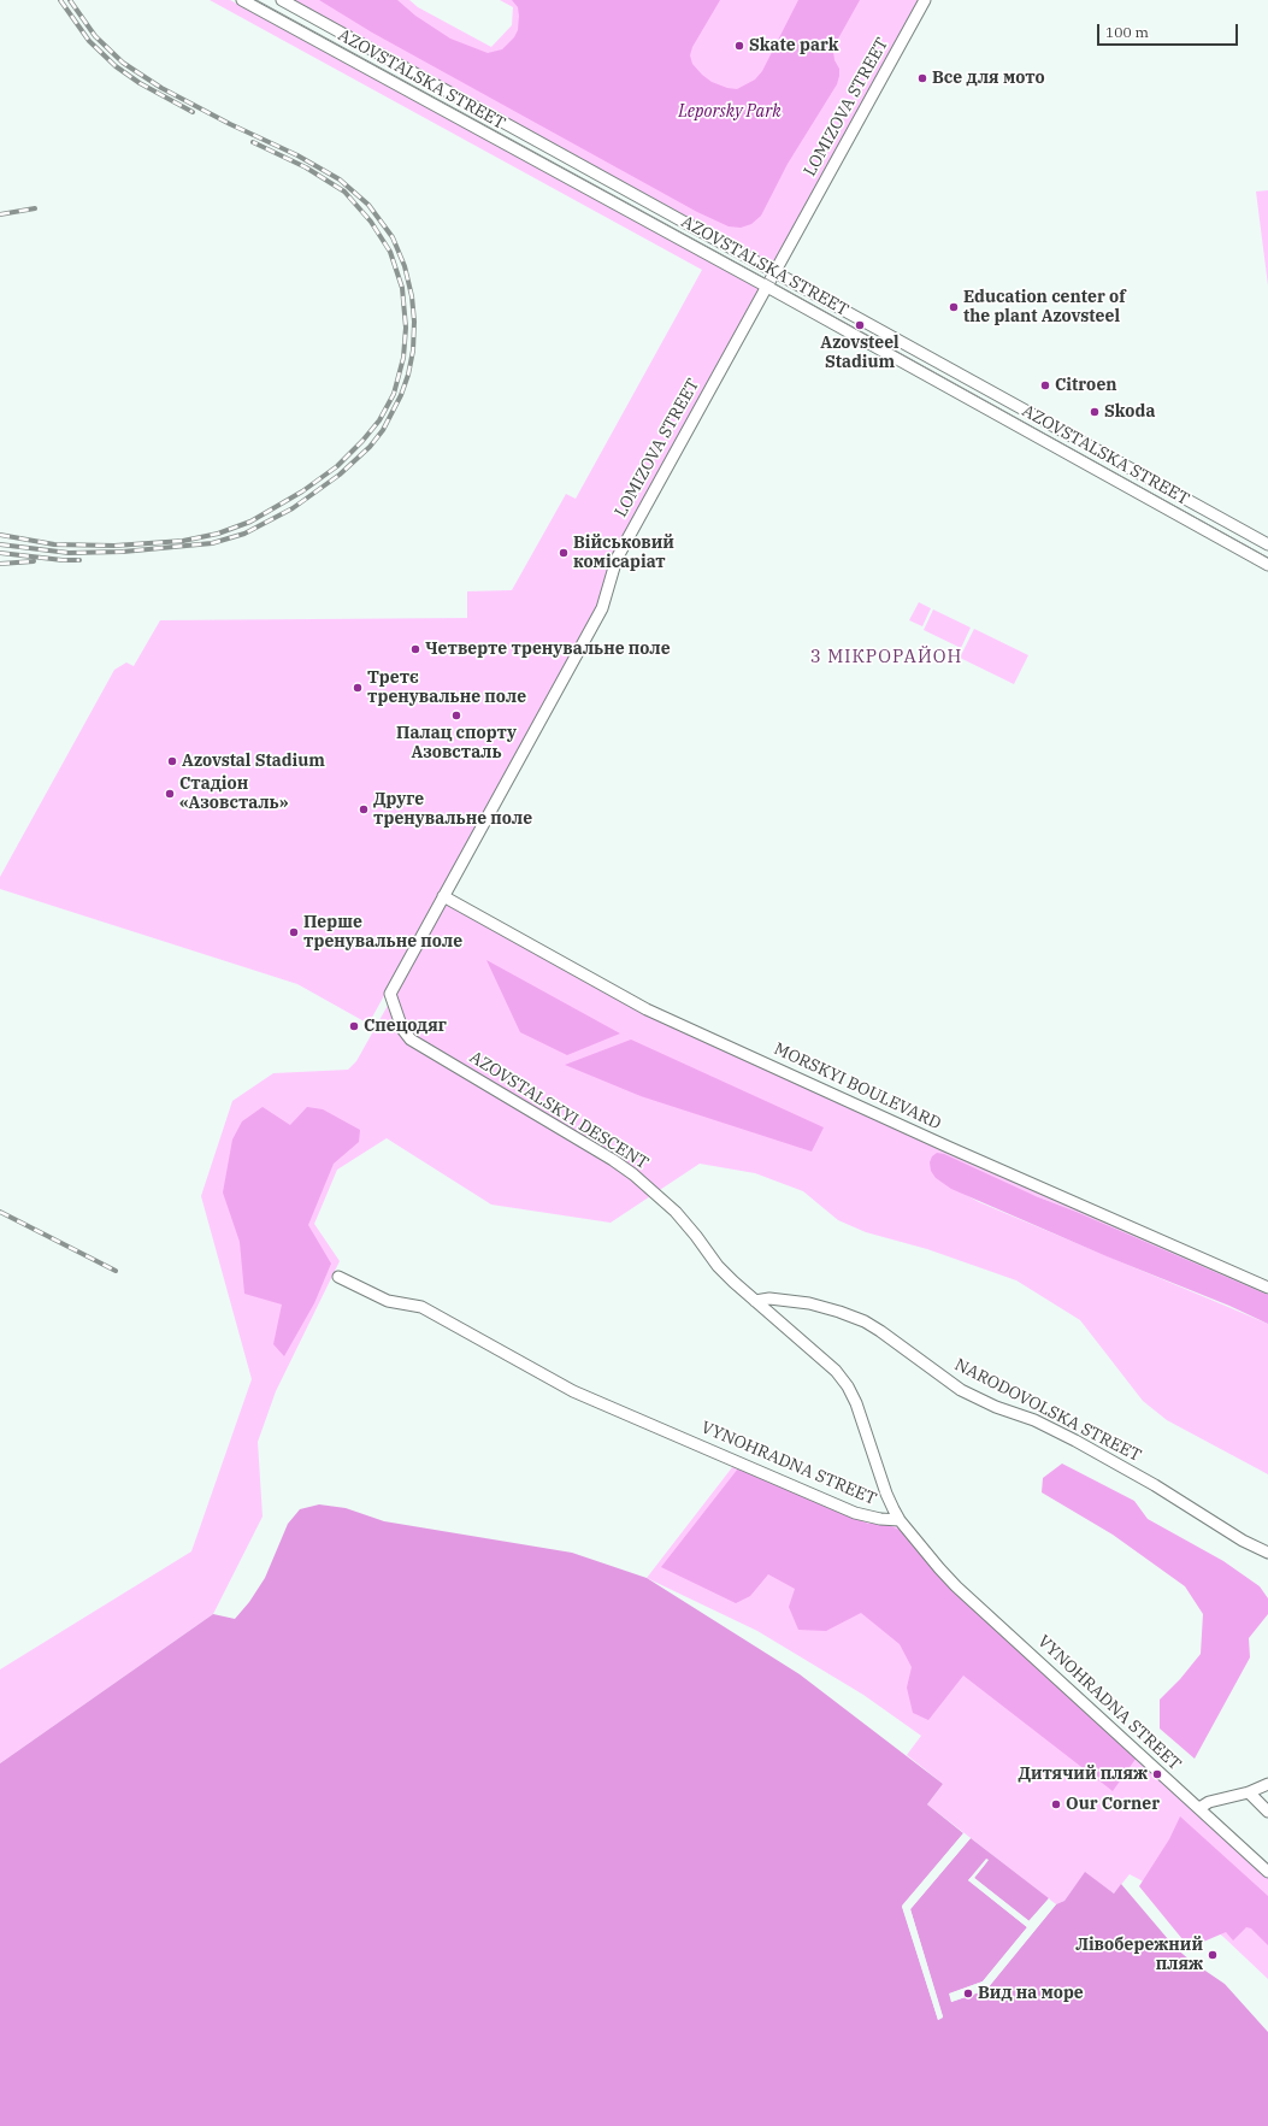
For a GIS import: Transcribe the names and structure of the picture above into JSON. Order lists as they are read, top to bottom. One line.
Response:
{"streets":{"street":["AZOVSTALSKA STREET","LOMIZOVA STREET","MORSKYI BOULEVARD","AZOVSTALSKYI DESCENT","NARODOVOLSKA STREET","VYNOHRADNA STREET"]},"crossings":[["AZOVSTALSKA STREET","LOMIZOVA STREET"],["LOMIZOVA STREET","MORSKYI BOULEVARD"],["LOMIZOVA STREET","AZOVSTALSKYI DESCENT"],["AZOVSTALSKYI DESCENT","NARODOVOLSKA STREET"],["AZOVSTALSKYI DESCENT","VYNOHRADNA STREET"]],"districts":["3 МІКРОРАЙОН"],"parks":["Leporsky Park"],"places":["Skate park","Все для мото","Education center of the plant Azovsteel","Azovsteel Stadium","Citroen","Skoda","Військовий комісаріат","Четверте тренувальне поле","Третє тренувальне поле","Палац спорту Азовсталь","Azovstal Stadium","Стадіон «Азовсталь»","Друге тренувальне поле","Перше тренувальне поле","Спецодяг","Дитячий пляж","Our Corner","Лівобережний пляж","Вид на море"],"scale_bar":"100 m"}
